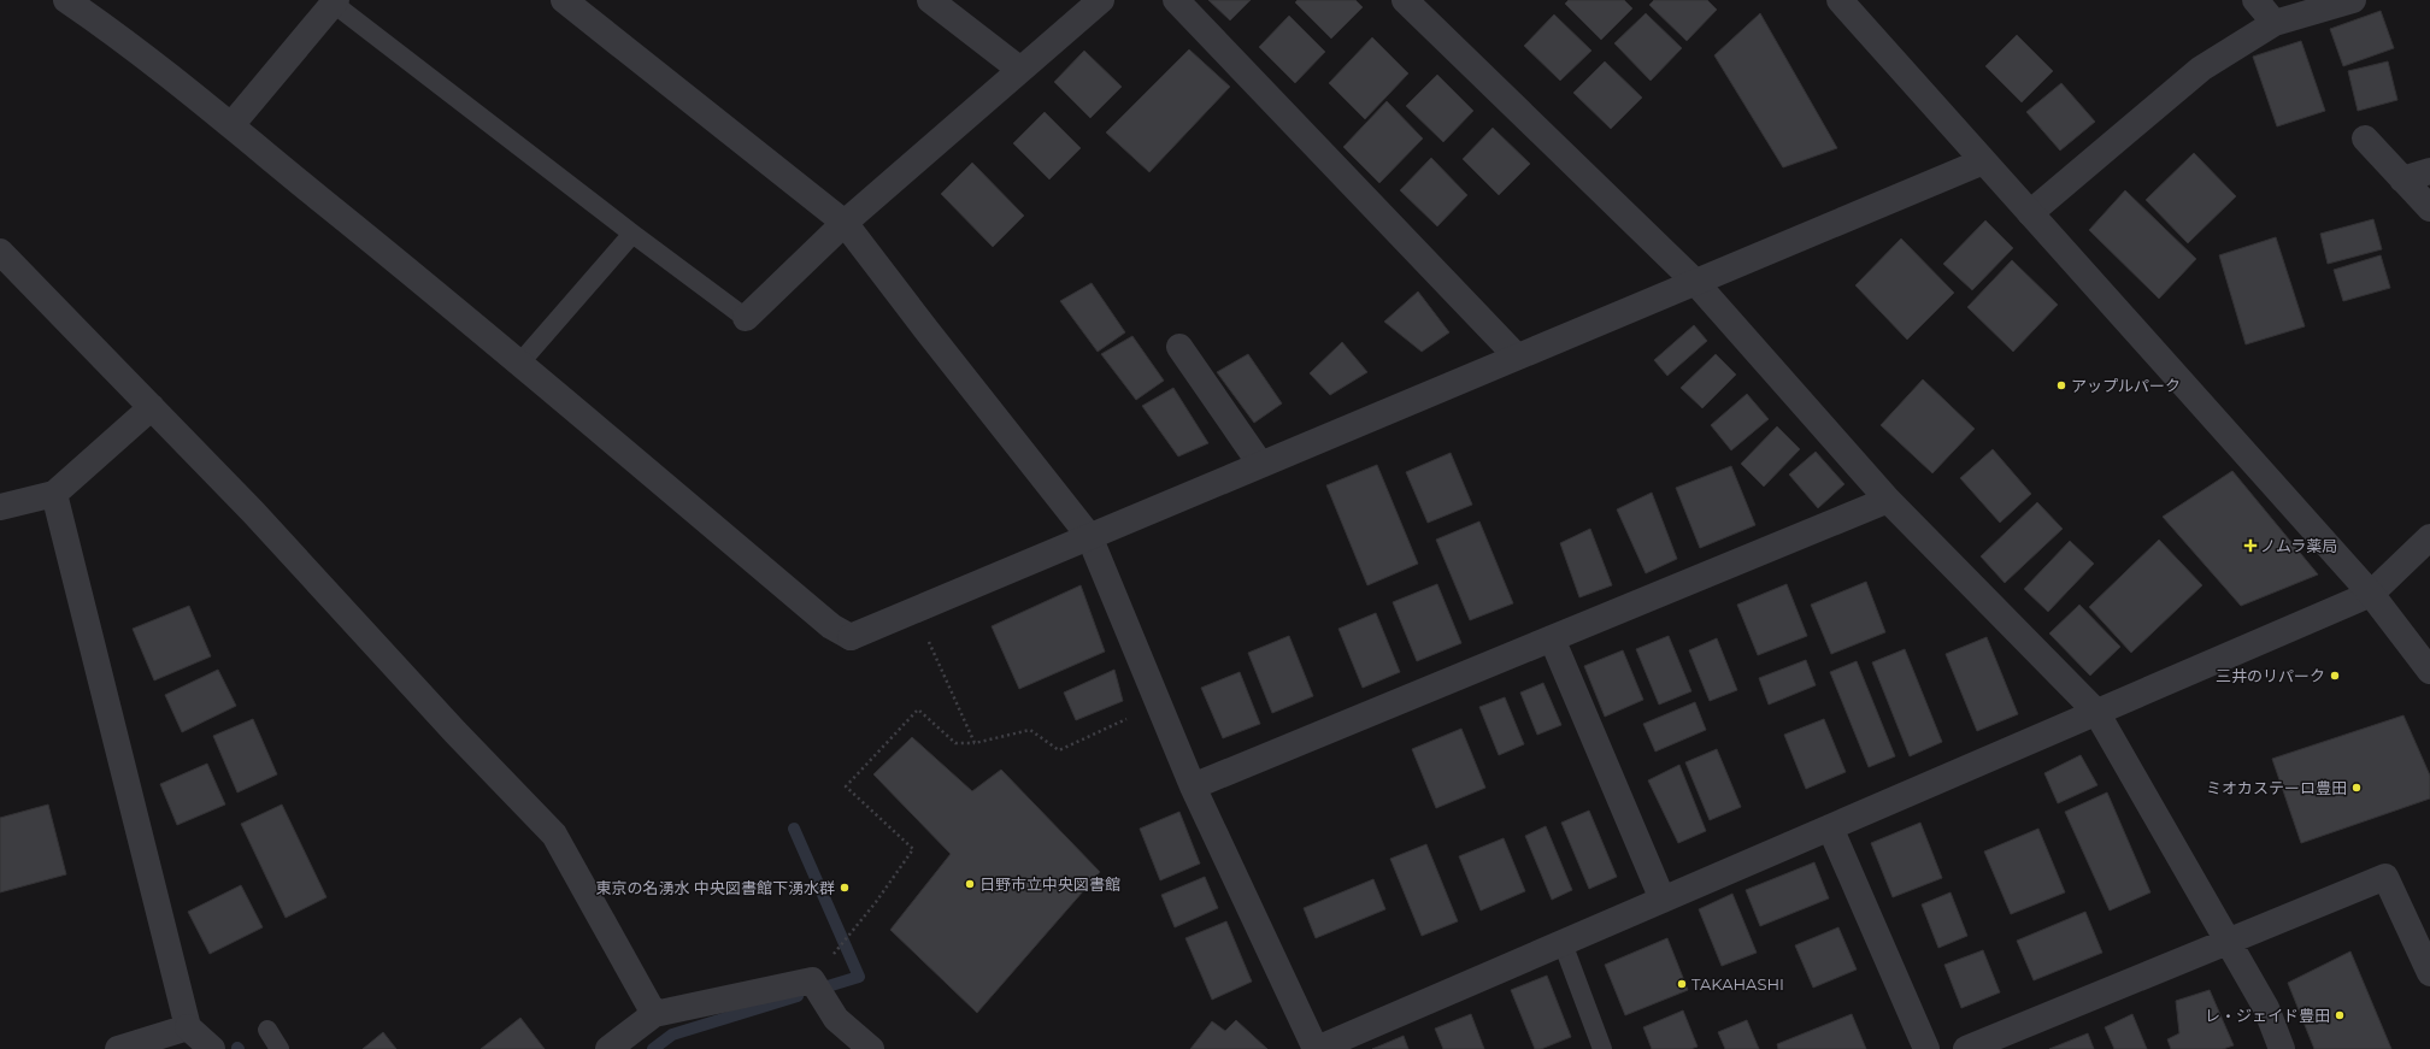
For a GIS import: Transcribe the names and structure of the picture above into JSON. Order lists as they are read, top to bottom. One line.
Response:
{"places":{"other":["アップルパーク","三井のリパーク","ミオカステーロ豊田","日野市立中央図書館","東京の名湧水 中央図書館下湧水群","TAKAHASHI","レ・ジェイド豊田"],"health":["ノムラ薬局"]}}
